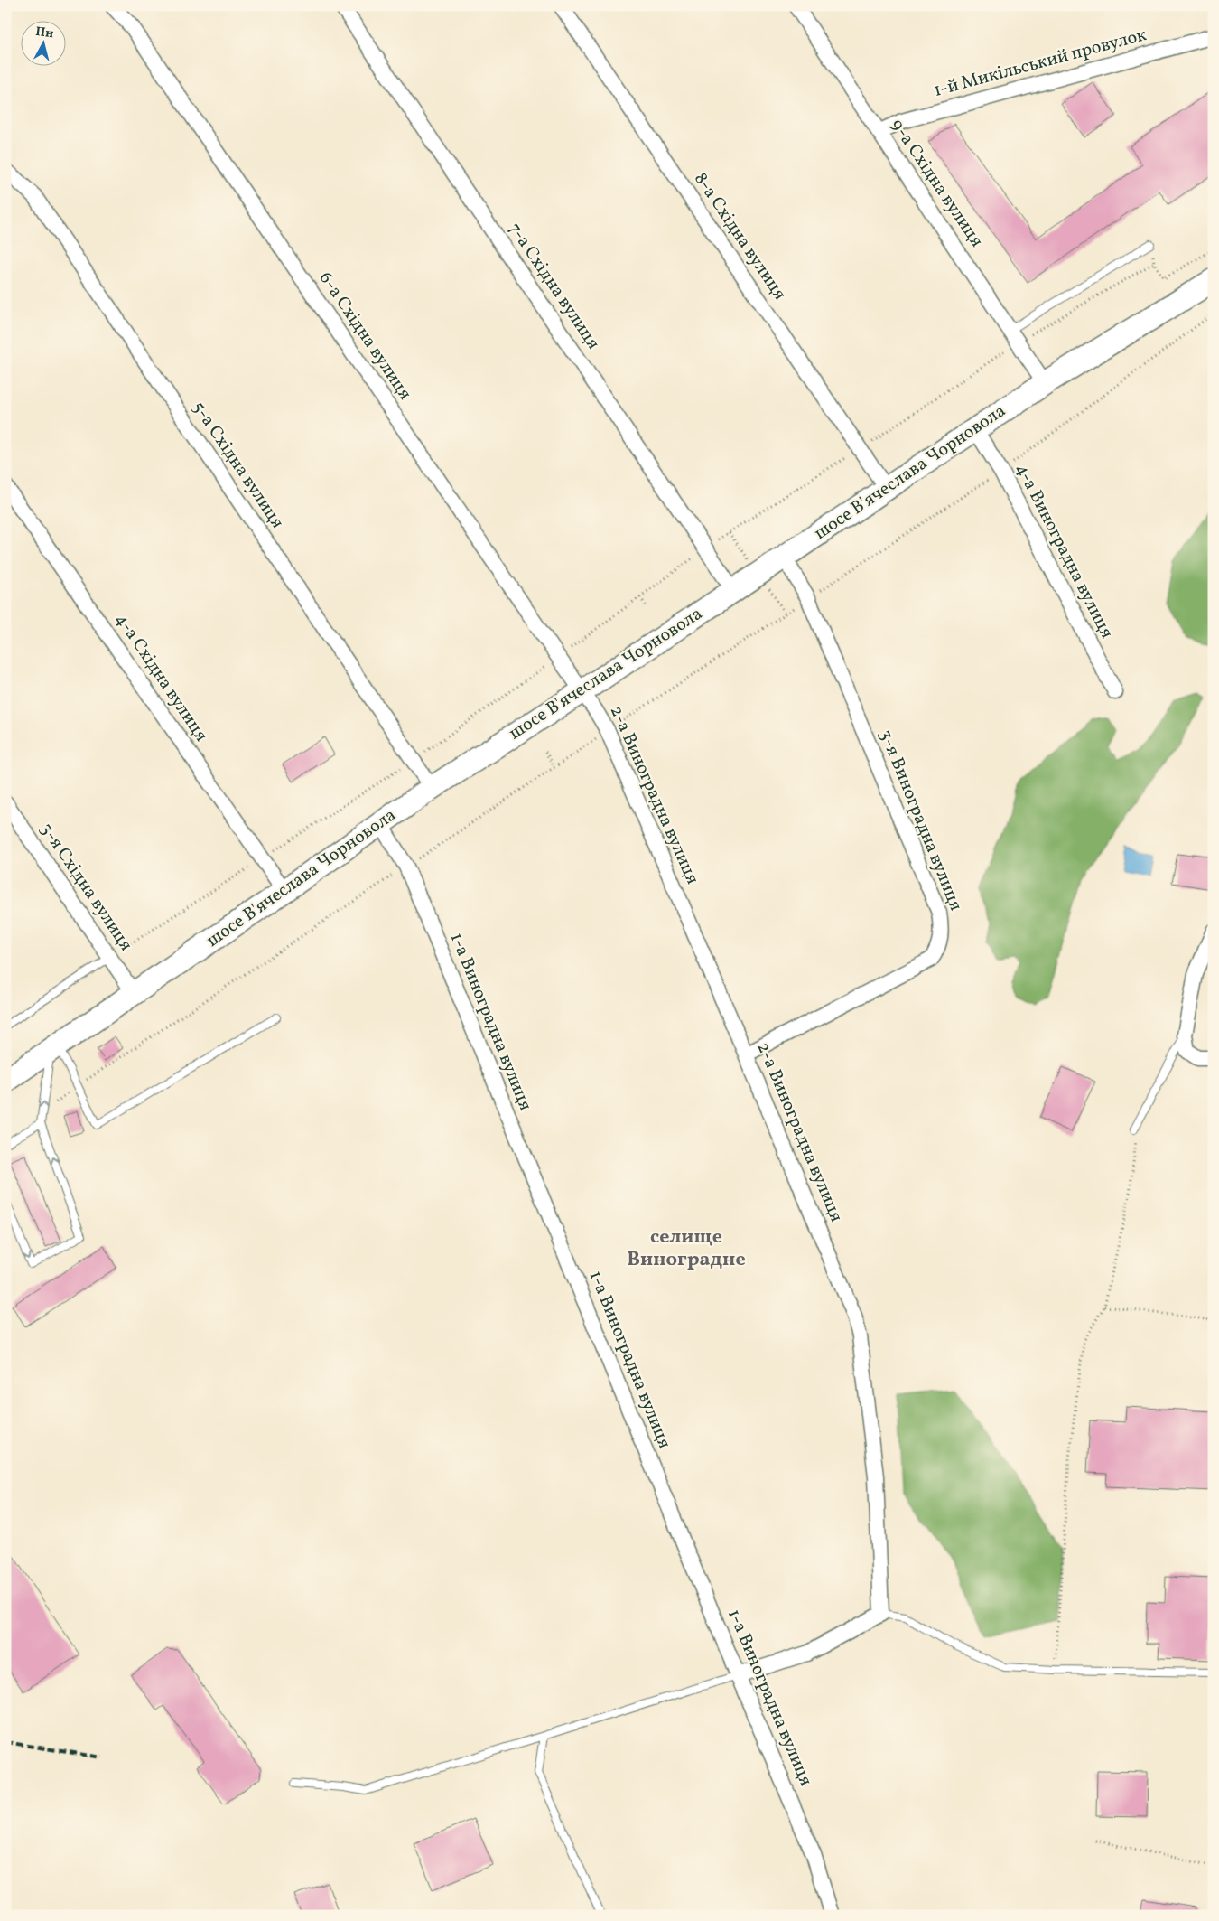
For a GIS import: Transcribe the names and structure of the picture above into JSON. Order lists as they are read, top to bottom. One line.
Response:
{"streets":{"main road":["шосе В'ячеслава Чорновола"],"street":["1-й Микільський провулок","9-а Східна вулиця","8-а Східна вулиця","7-а Східна вулиця","6-а Східна вулиця","5-а Східна вулиця","4-а Виноградна вулиця","4-а Східна вулиця","2-а Виноградна вулиця","3-я Виноградна вулиця","3-я Східна вулиця","1-а Виноградна вулиця"]},"crossings":[["1-й Микільський провулок","9-а Східна вулиця"],["9-а Східна вулиця","шосе В'ячеслава Чорновола"],["8-а Східна вулиця","шосе В'ячеслава Чорновола"],["7-а Східна вулиця","шосе В'ячеслава Чорновола"],["6-а Східна вулиця","шосе В'ячеслава Чорновола"],["6-а Східна вулиця","2-а Виноградна вулиця"],["5-а Східна вулиця","шосе В'ячеслава Чорновола"],["шосе В'ячеслава Чорновола","4-а Виноградна вулиця"],["шосе В'ячеслава Чорновола","4-а Східна вулиця"],["шосе В'ячеслава Чорновола","2-а Виноградна вулиця"],["шосе В'ячеслава Чорновола","3-я Виноградна вулиця"],["шосе В'ячеслава Чорновола","3-я Східна вулиця"],["шосе В'ячеслава Чорновола","1-а Виноградна вулиця"],["2-а Виноградна вулиця","3-я Виноградна вулиця"]],"districts":["селище Виноградне"],"north":"top"}
